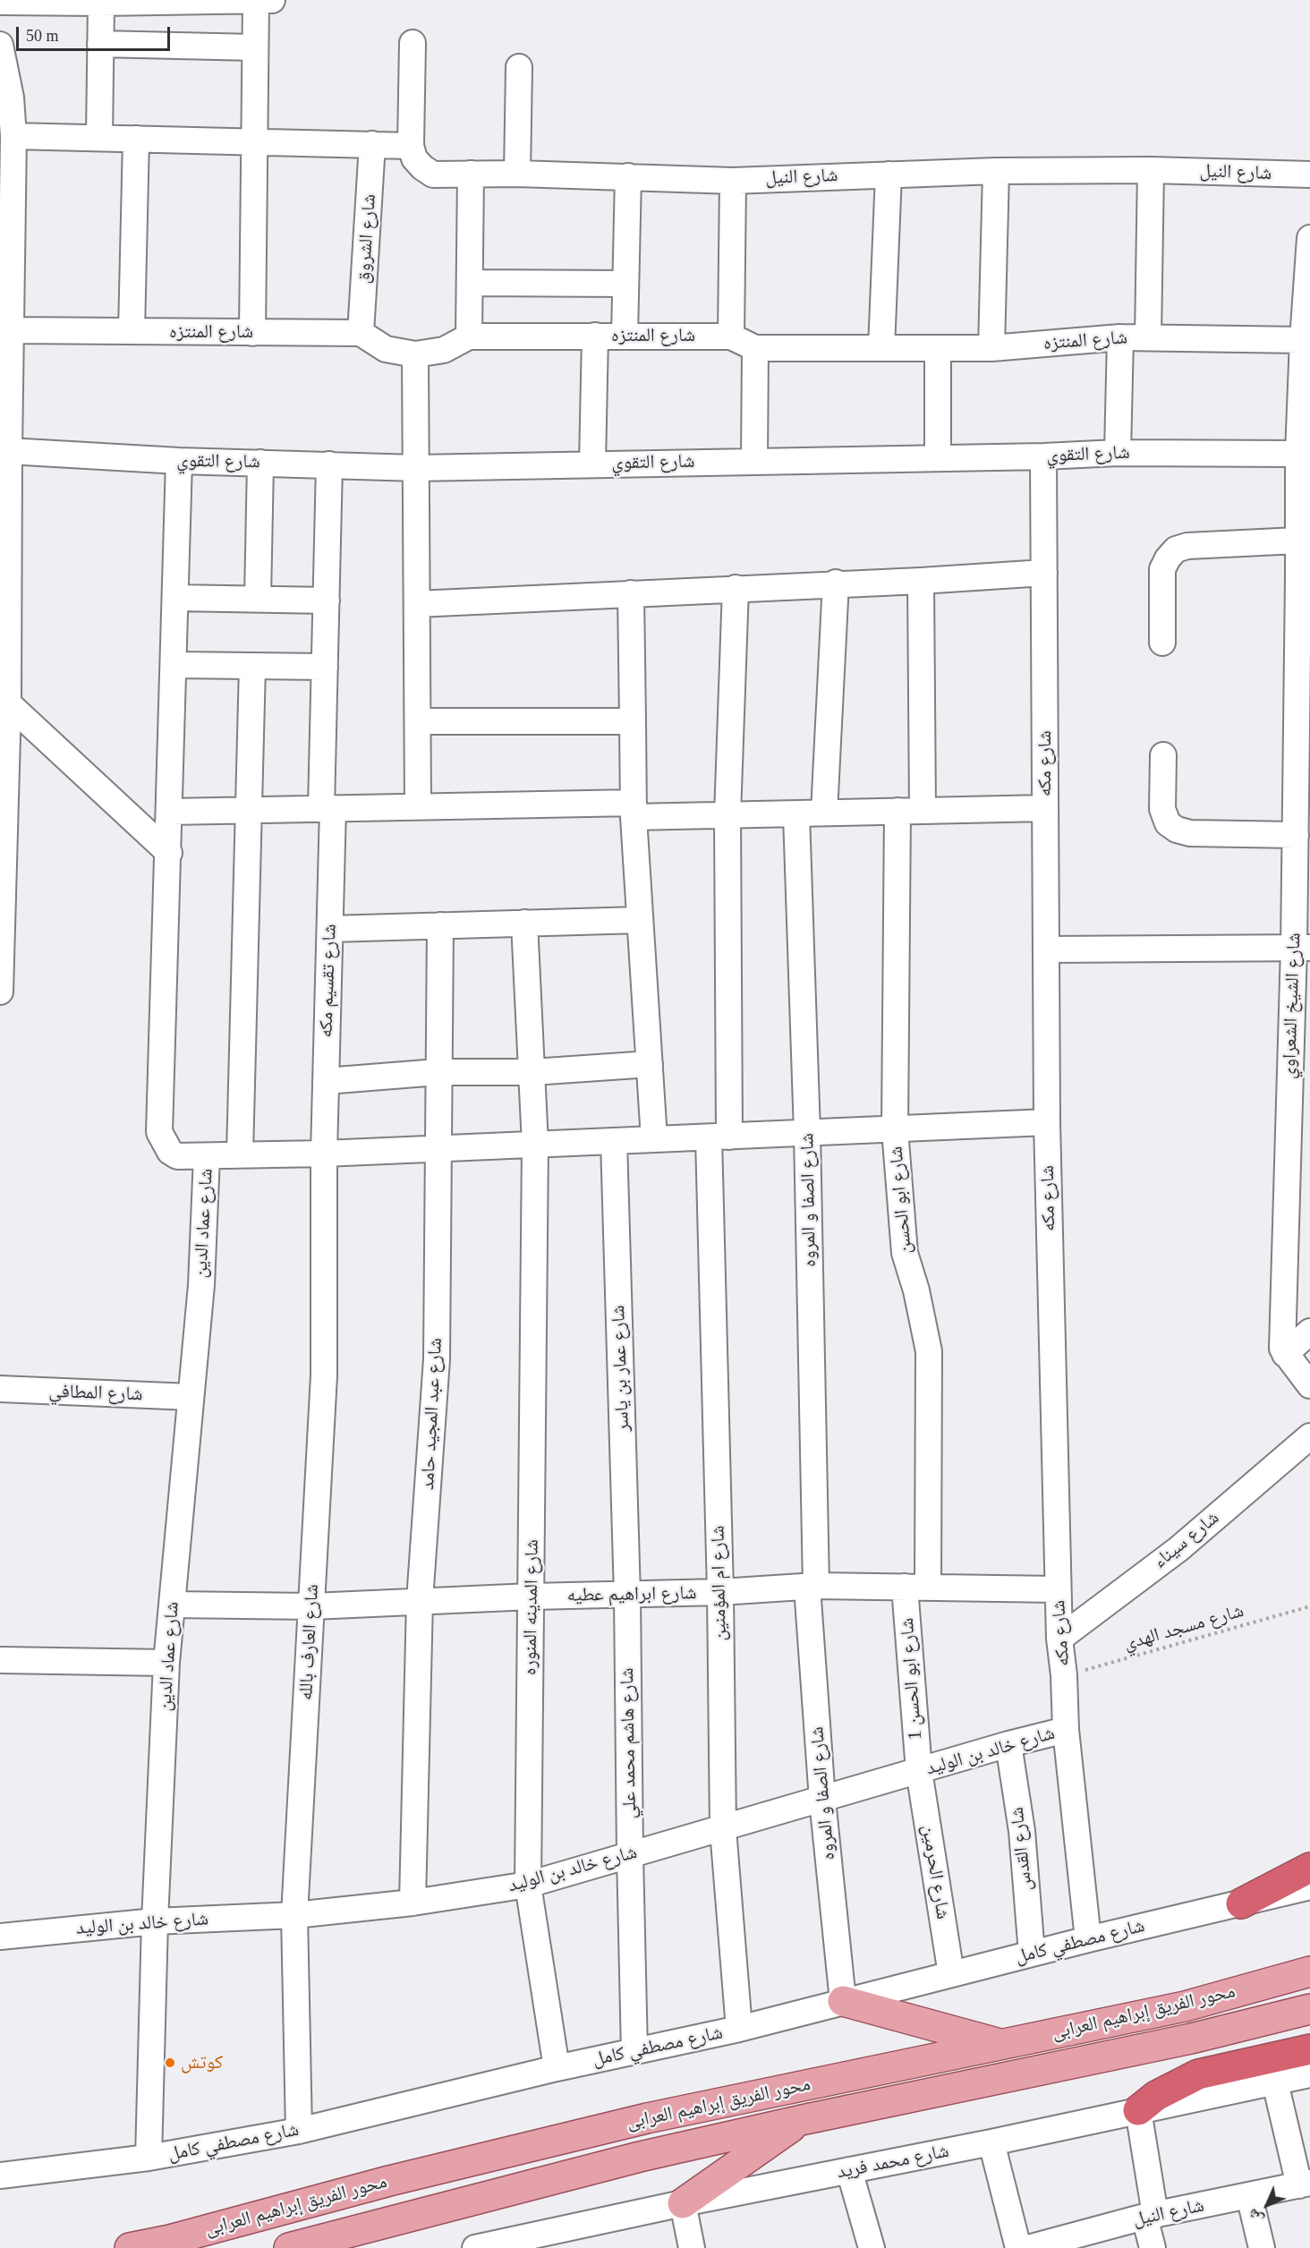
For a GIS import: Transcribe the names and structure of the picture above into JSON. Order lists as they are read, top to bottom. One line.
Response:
{"streets":{"main road":["محور الفريق إبراهيم العرابى"],"street":["شارع النيل","شارع الشروق","شارع المنتزه","شارع التقوي","شارع مكه","شارع تقسيم مكه","شارع الشيخ الشعراوي","شارع الصفا و المروه","شارع ابو الحسن","شارع عماد الدين","شارع عمار بن ياسر","شارع المطافي","شارع عبد المجيد حامد","شارع سيناء","شارع ام المؤمنين","شارع ابراهيم عطيه","شارع المدينه المنوره","شارع العارف بالله","شارع ابو الحسن 1","شارع هاشم محمد علي","شارع خالد بن الوليد","شارع القدس","شارع الحرمين","شارع مصطفي كامل","شارع محمد فريد"],"path":["شارع مسجد الهدي"]},"crossings":[["شارع الشروق","شارع المنتزه"],["شارع المنتزه","شارع الشيخ الشعراوي"],["شارع التقوي","شارع مكه"],["شارع التقوي","شارع تقسيم مكه"],["شارع التقوي","شارع الشيخ الشعراوي"],["شارع مكه","شارع سيناء"],["شارع مكه","شارع ابراهيم عطيه"],["شارع مكه","شارع مسجد الهدي"],["شارع مكه","شارع خالد بن الوليد"],["شارع مكه","شارع مصطفي كامل"],["شارع تقسيم مكه","شارع العارف بالله"],["شارع الصفا و المروه","شارع ابراهيم عطيه"],["شارع الصفا و المروه","شارع خالد بن الوليد"],["شارع الصفا و المروه","شارع مصطفي كامل"],["شارع ابو الحسن","شارع ابراهيم عطيه"],["شارع ابو الحسن","شارع ابو الحسن 1"],["شارع عماد الدين","شارع المطافي"],["شارع عماد الدين","شارع ابراهيم عطيه"],["شارع عماد الدين","شارع خالد بن الوليد"],["شارع عماد الدين","شارع مصطفي كامل"],["شارع عمار بن ياسر","شارع ابراهيم عطيه"],["شارع عمار بن ياسر","شارع هاشم محمد علي"],["شارع عبد المجيد حامد","شارع ابراهيم عطيه"],["شارع عبد المجيد حامد","شارع خالد بن الوليد"],["شارع ام المؤمنين","شارع ابراهيم عطيه"],["شارع ام المؤمنين","شارع خالد بن الوليد"],["شارع ام المؤمنين","شارع مصطفي كامل"],["شارع ابراهيم عطيه","شارع المدينه المنوره"],["شارع ابراهيم عطيه","شارع العارف بالله"],["شارع ابراهيم عطيه","شارع ابو الحسن 1"],["شارع ابراهيم عطيه","شارع هاشم محمد علي"],["شارع المدينه المنوره","شارع خالد بن الوليد"],["شارع المدينه المنوره","شارع مصطفي كامل"],["شارع العارف بالله","شارع خالد بن الوليد"],["شارع العارف بالله","شارع مصطفي كامل"],["شارع ابو الحسن 1","شارع خالد بن الوليد"],["شارع ابو الحسن 1","شارع الحرمين"],["شارع هاشم محمد علي","شارع خالد بن الوليد"],["شارع هاشم محمد علي","شارع مصطفي كامل"],["شارع خالد بن الوليد","شارع القدس"],["شارع خالد بن الوليد","شارع الحرمين"],["شارع القدس","شارع مصطفي كامل"],["شارع الحرمين","شارع مصطفي كامل"]],"places":["كوتش"],"scale_bar":"50 m","north":"bottom left"}
